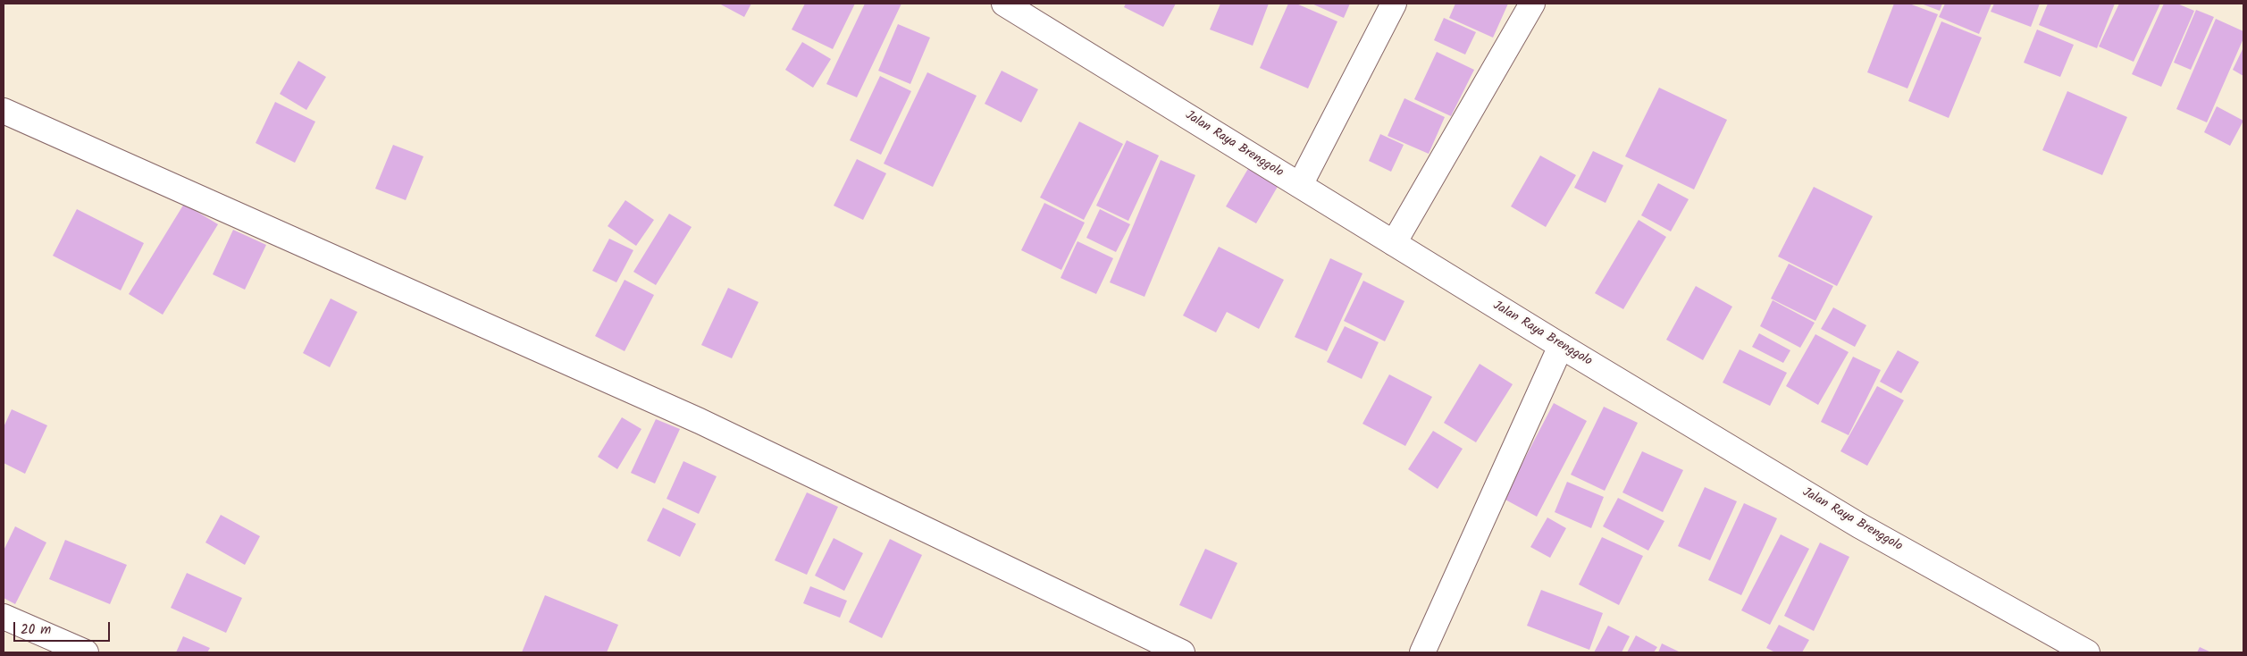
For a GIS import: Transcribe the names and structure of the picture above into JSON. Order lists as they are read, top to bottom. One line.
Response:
{"streets":{"street":["Jalan Raya Brenggolo"]},"scale_bar":"20 m"}
